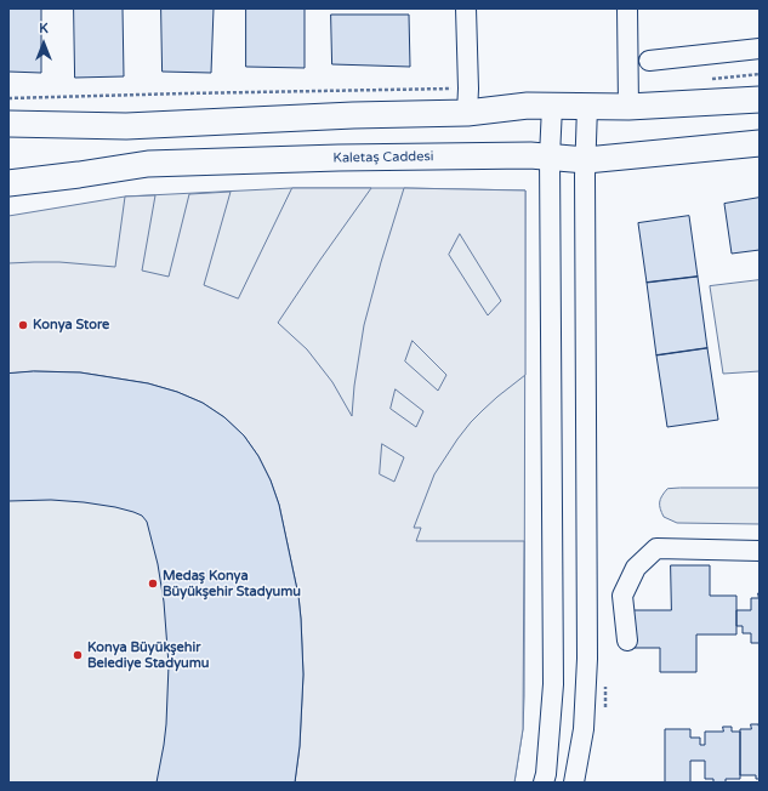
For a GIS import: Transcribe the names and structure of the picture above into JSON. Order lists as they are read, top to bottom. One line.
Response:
{"streets":{"main road":["Kaletaş Caddesi"]},"places":["Konya Store","Medaş Konya Büyükşehir Stadyumu","Konya Büyükşehir Belediye Stadyumu"],"north":"top"}
